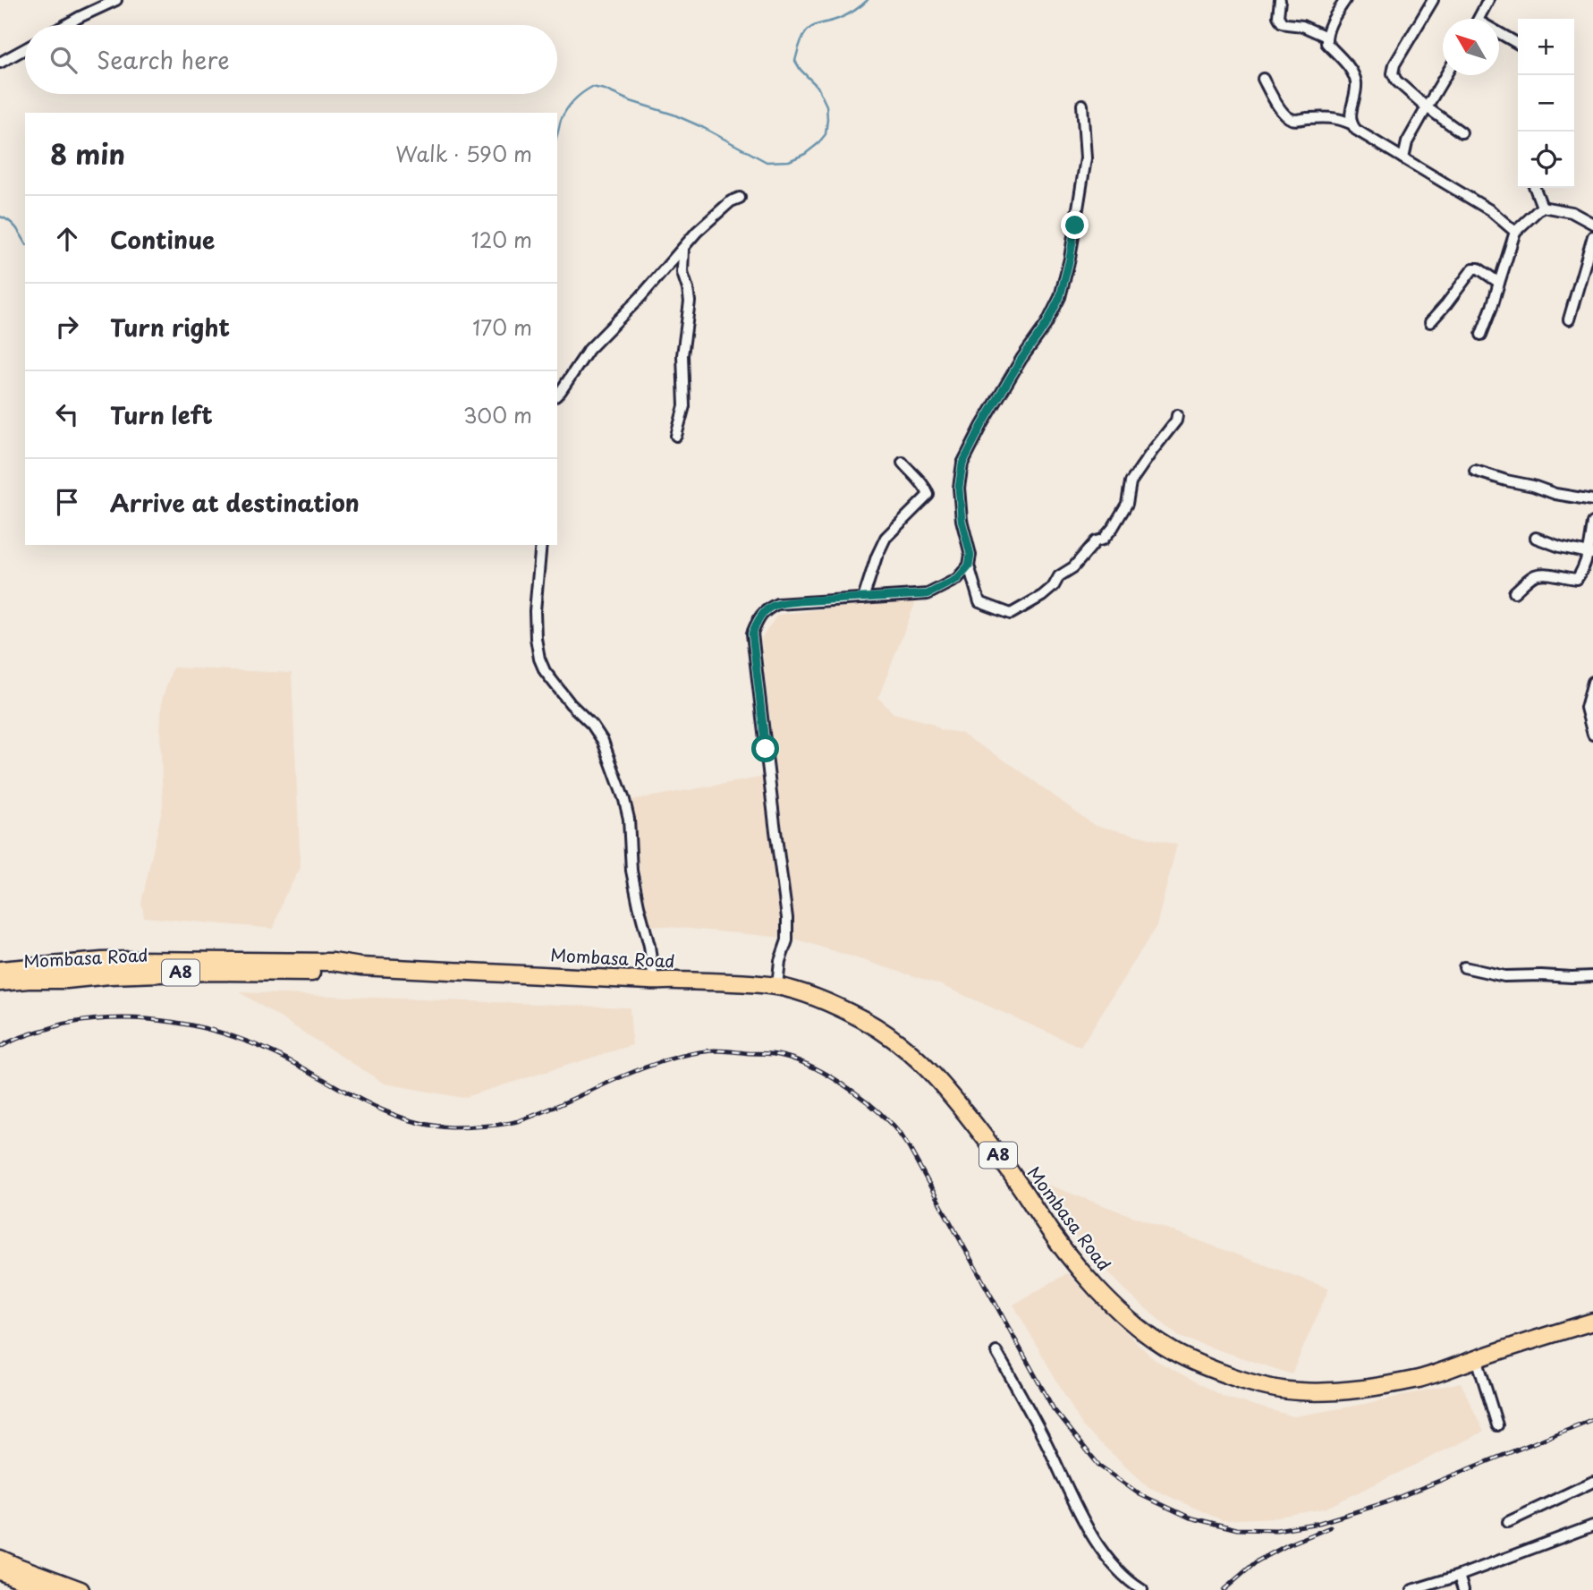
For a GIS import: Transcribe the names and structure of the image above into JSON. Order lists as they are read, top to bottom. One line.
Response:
{"streets":{"highway":["Mombasa Road","A8"]},"north":"top left","page":{"map_buttons":["+","−"],"search":"Search here","heading":["8 min","Walk · 590 m"],"list":[["Continue","120 m"],["Turn right","170 m"],["Turn left","300 m"],"Arrive at destination"]}}
